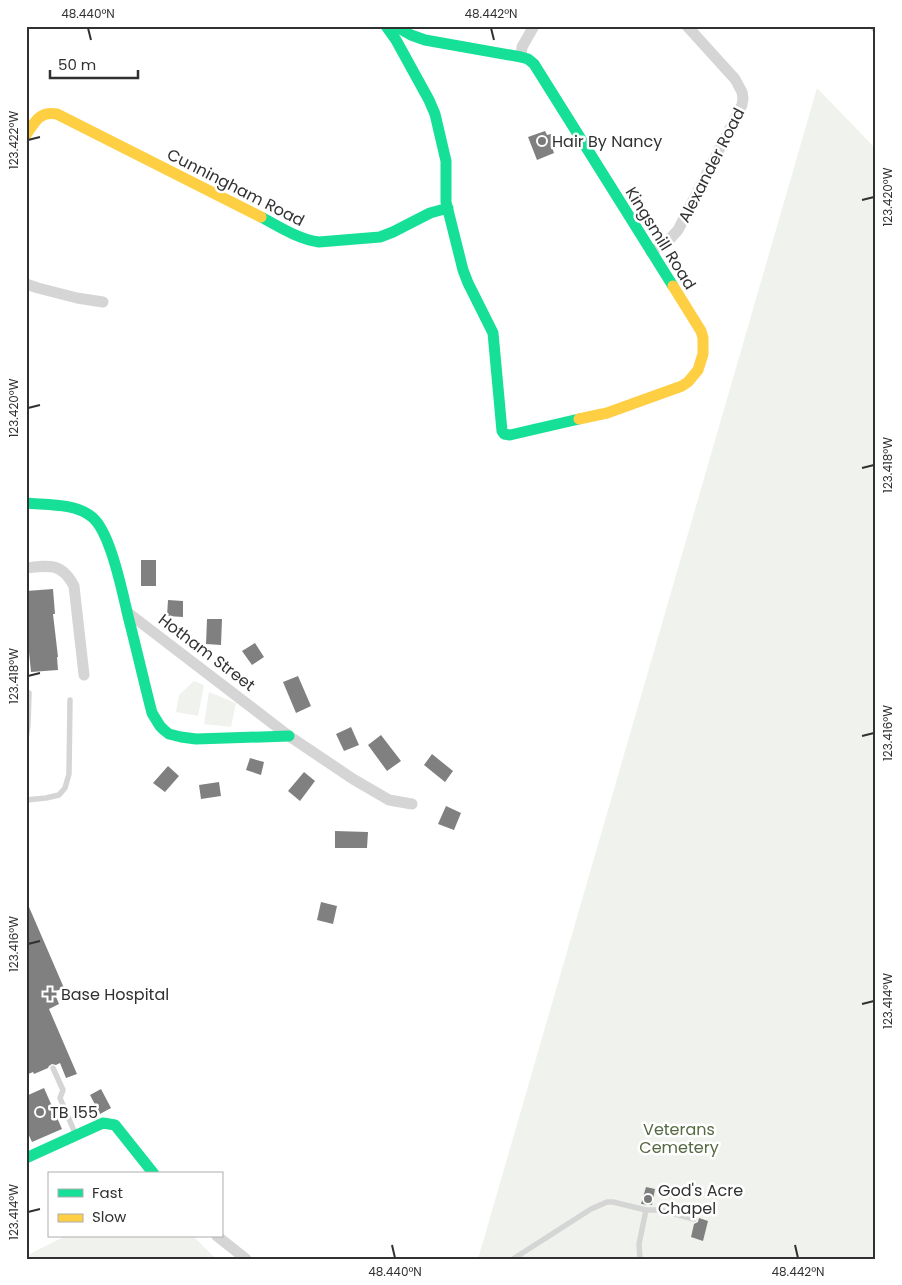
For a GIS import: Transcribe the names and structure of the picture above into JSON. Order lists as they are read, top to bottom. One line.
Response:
{"streets":{"street":["Alexander Road","Cunningham Road","Kingsmill Road","Hotham Street"]},"crossings":[["Alexander Road","Kingsmill Road"],["Cunningham Road","Kingsmill Road"]],"parks":["Veterans Cemetery"],"places":{"other":["Hair By Nancy","TB 155","God's Acre Chapel"],"health":["Base Hospital"]},"legend":["Fast","Slow"],"scale_bar":"50 m","coordinates":["48.440°N","48.442°N","123.422°W","123.420°W","123.418°W","123.416°W","123.414°W"]}
